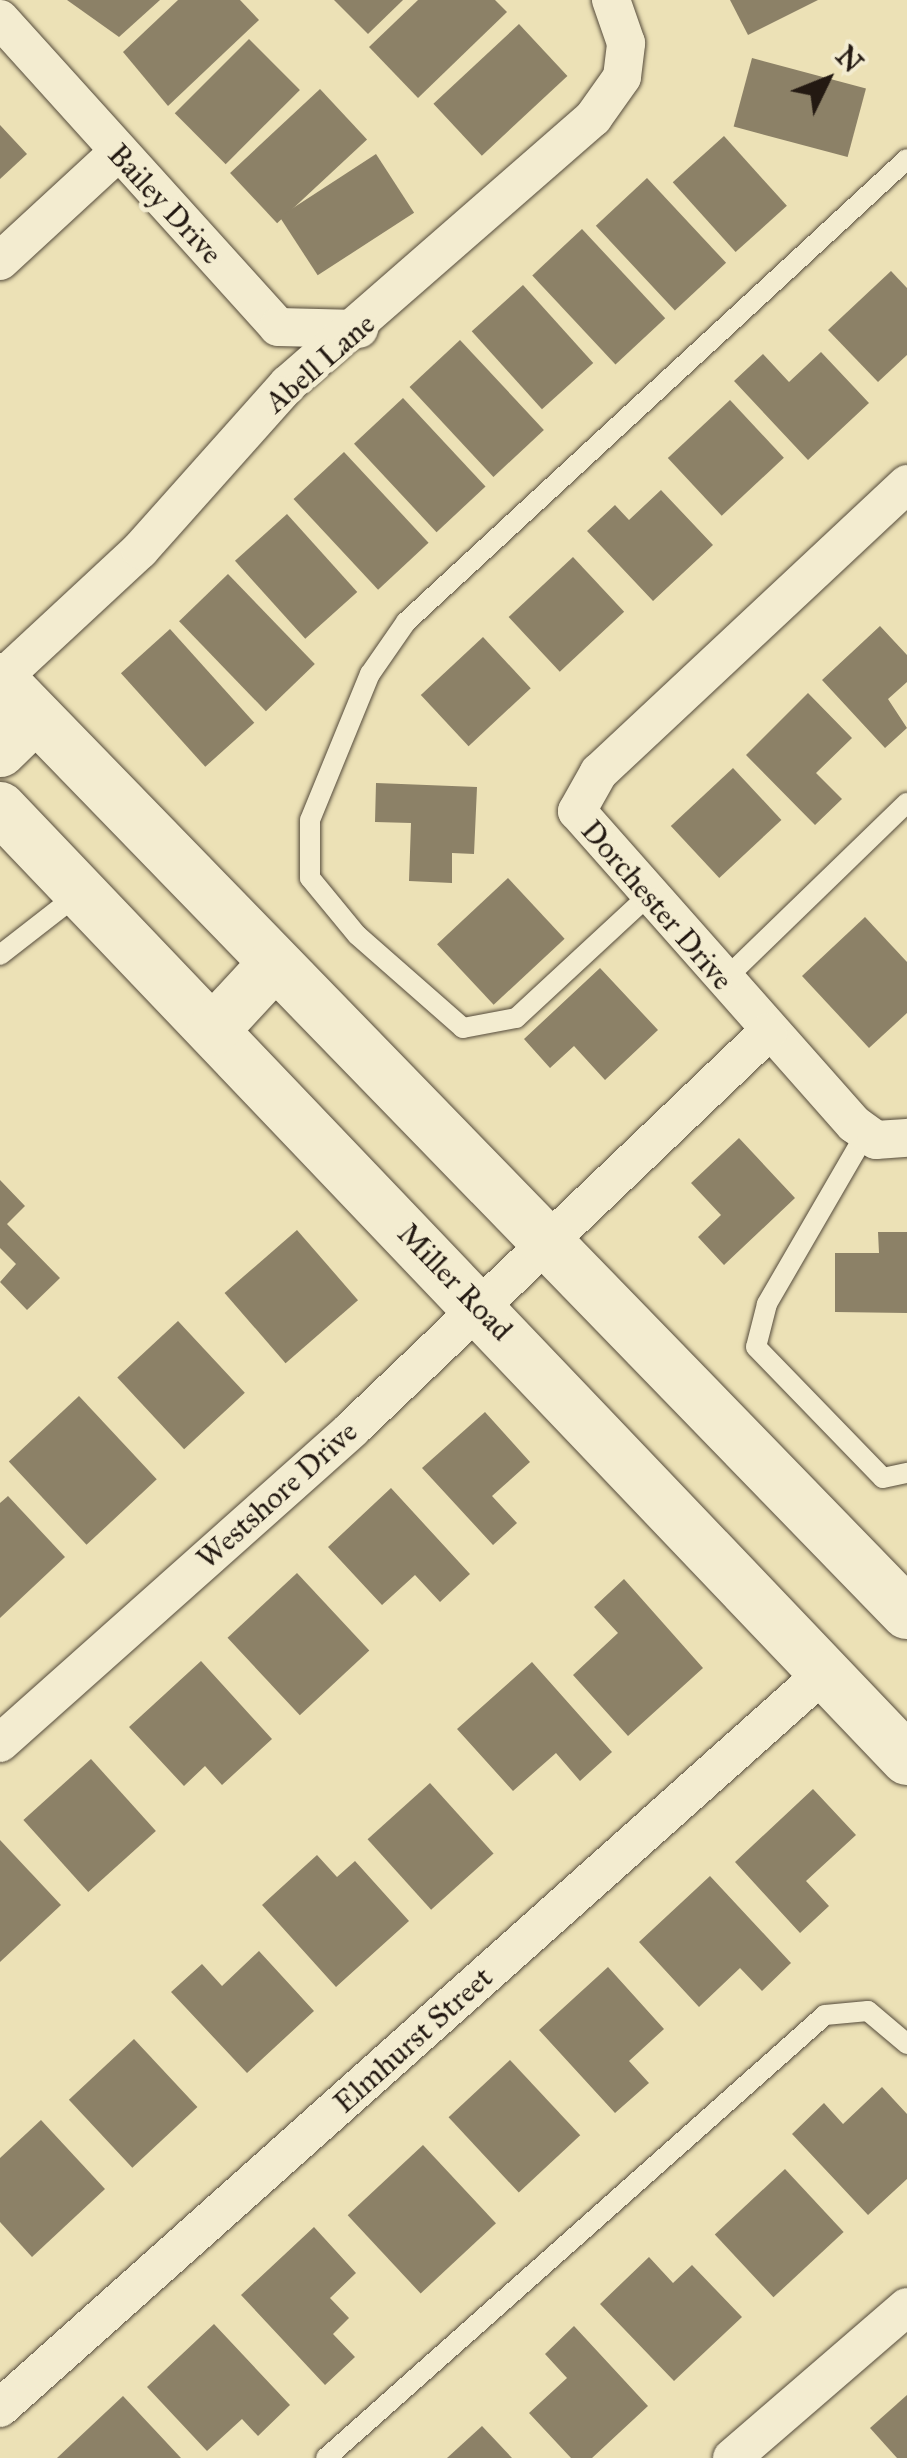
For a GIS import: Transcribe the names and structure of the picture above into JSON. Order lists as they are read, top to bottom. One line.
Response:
{"streets":{"main road":["Miller Road"],"street":["Bailey Drive","Abell Lane","Dorchester Drive","Westshore Drive","Elmhurst Street"]},"crossings":[["Bailey Drive","Abell Lane"],["Miller Road","Westshore Drive"],["Miller Road","Elmhurst Street"]],"north":"top right"}
